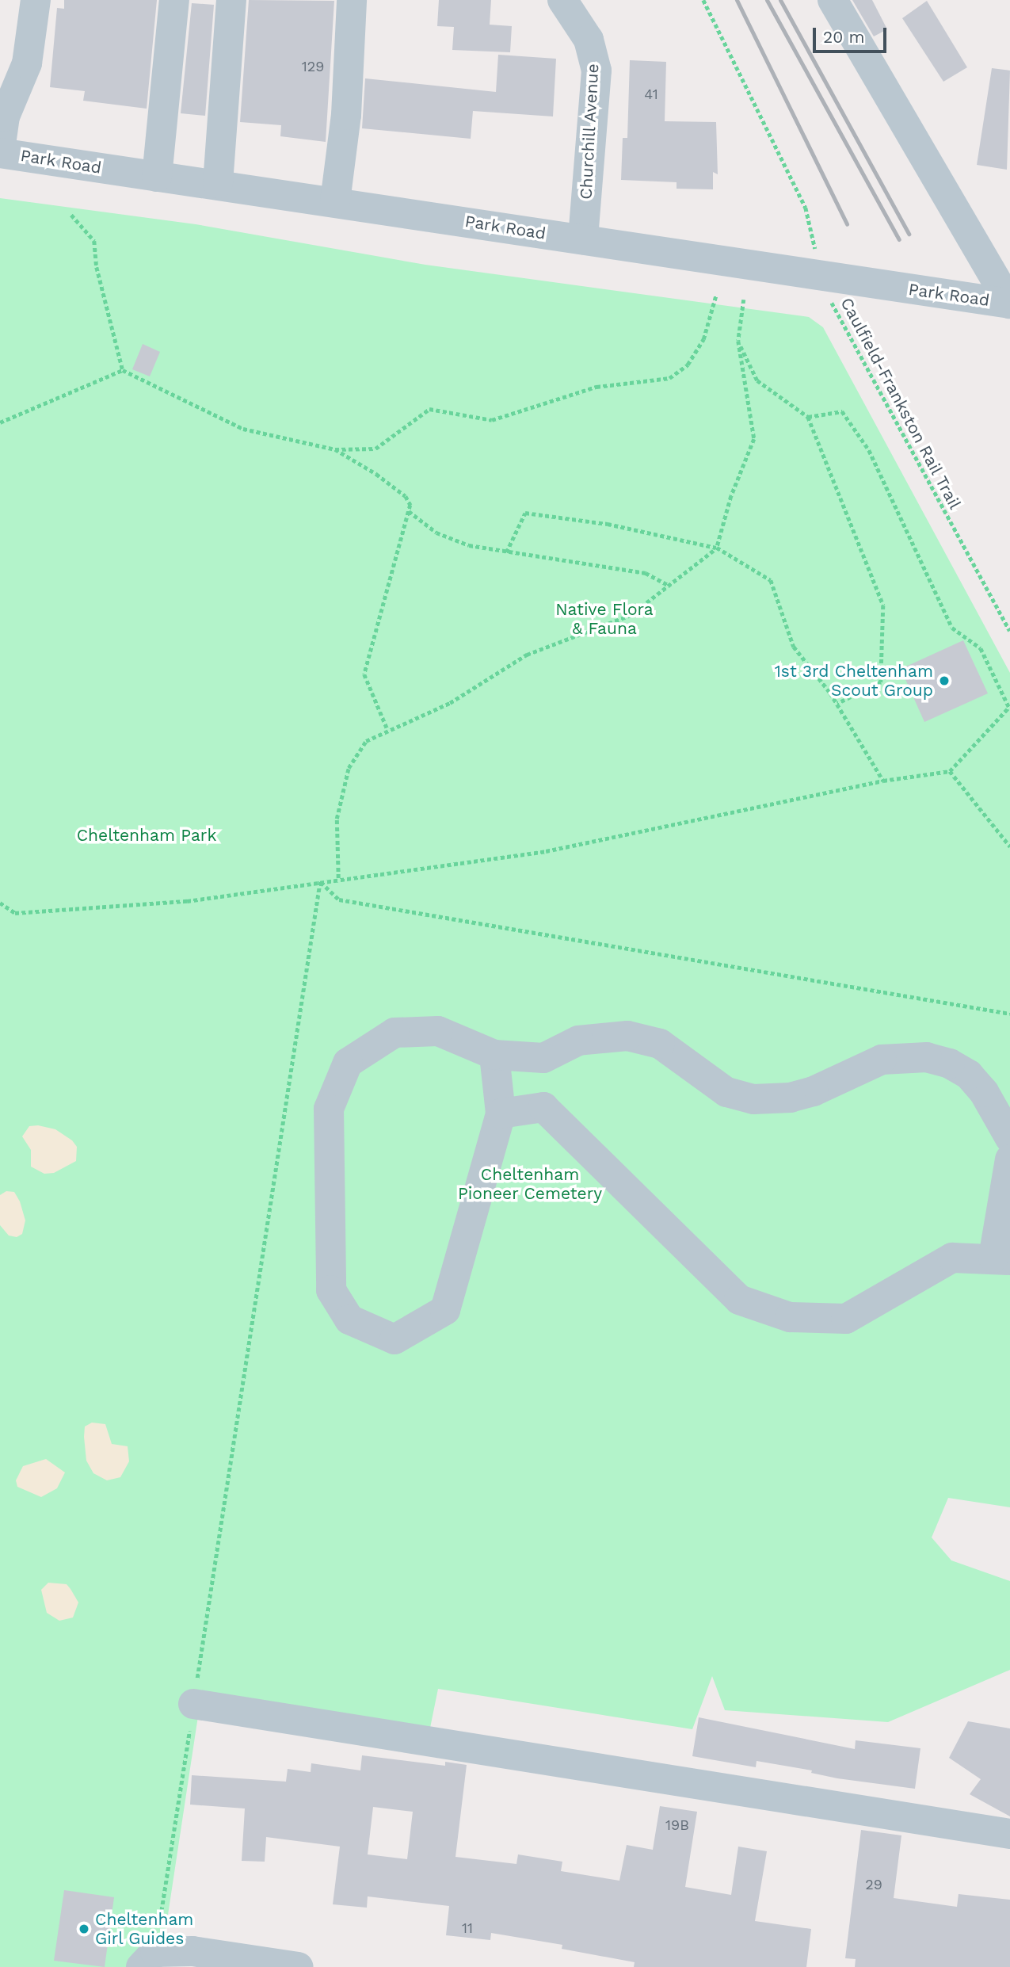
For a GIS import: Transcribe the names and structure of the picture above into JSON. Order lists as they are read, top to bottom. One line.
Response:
{"streets":{"street":["Churchill Avenue","Park Road"],"path":["Caulfield-Frankston Rail Trail"]},"crossings":[["Churchill Avenue","Park Road"],["Park Road","Caulfield-Frankston Rail Trail"]],"parks":["Native Flora & Fauna","Cheltenham Park","Cheltenham Pioneer Cemetery"],"places":["1st 3rd Cheltenham Scout Group","Cheltenham Girl Guides"],"house_numbers":["129","41","19B","29","11"],"scale_bar":"20 m"}
